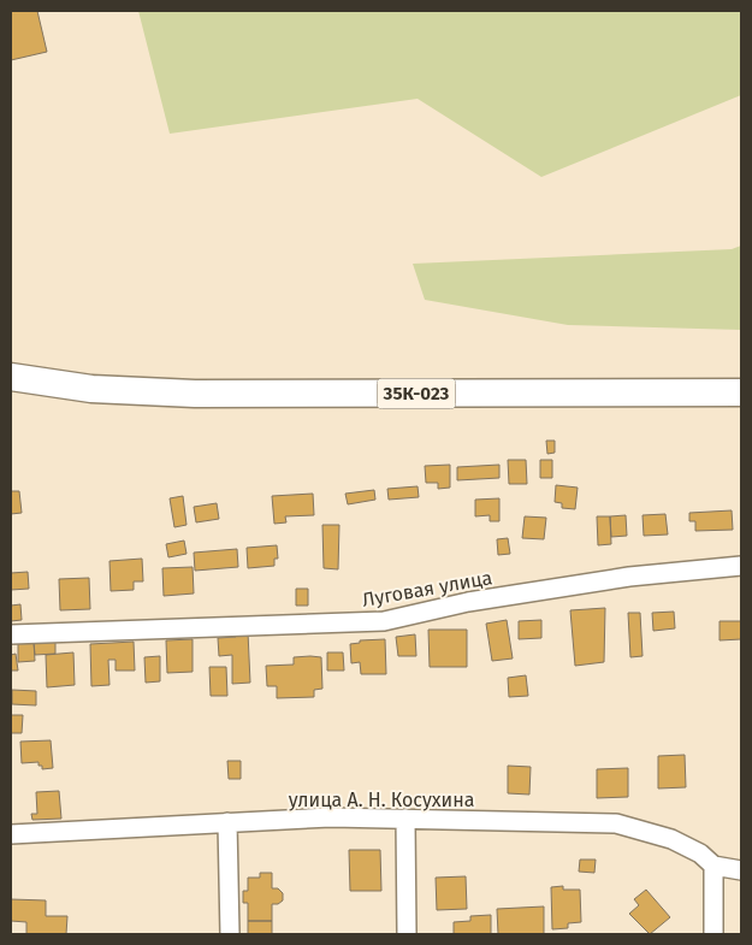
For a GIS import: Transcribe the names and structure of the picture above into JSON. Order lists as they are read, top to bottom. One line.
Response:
{"streets":{"main road":["35К-023"],"street":["Луговая улица","улица А. Н. Косухина"]}}
